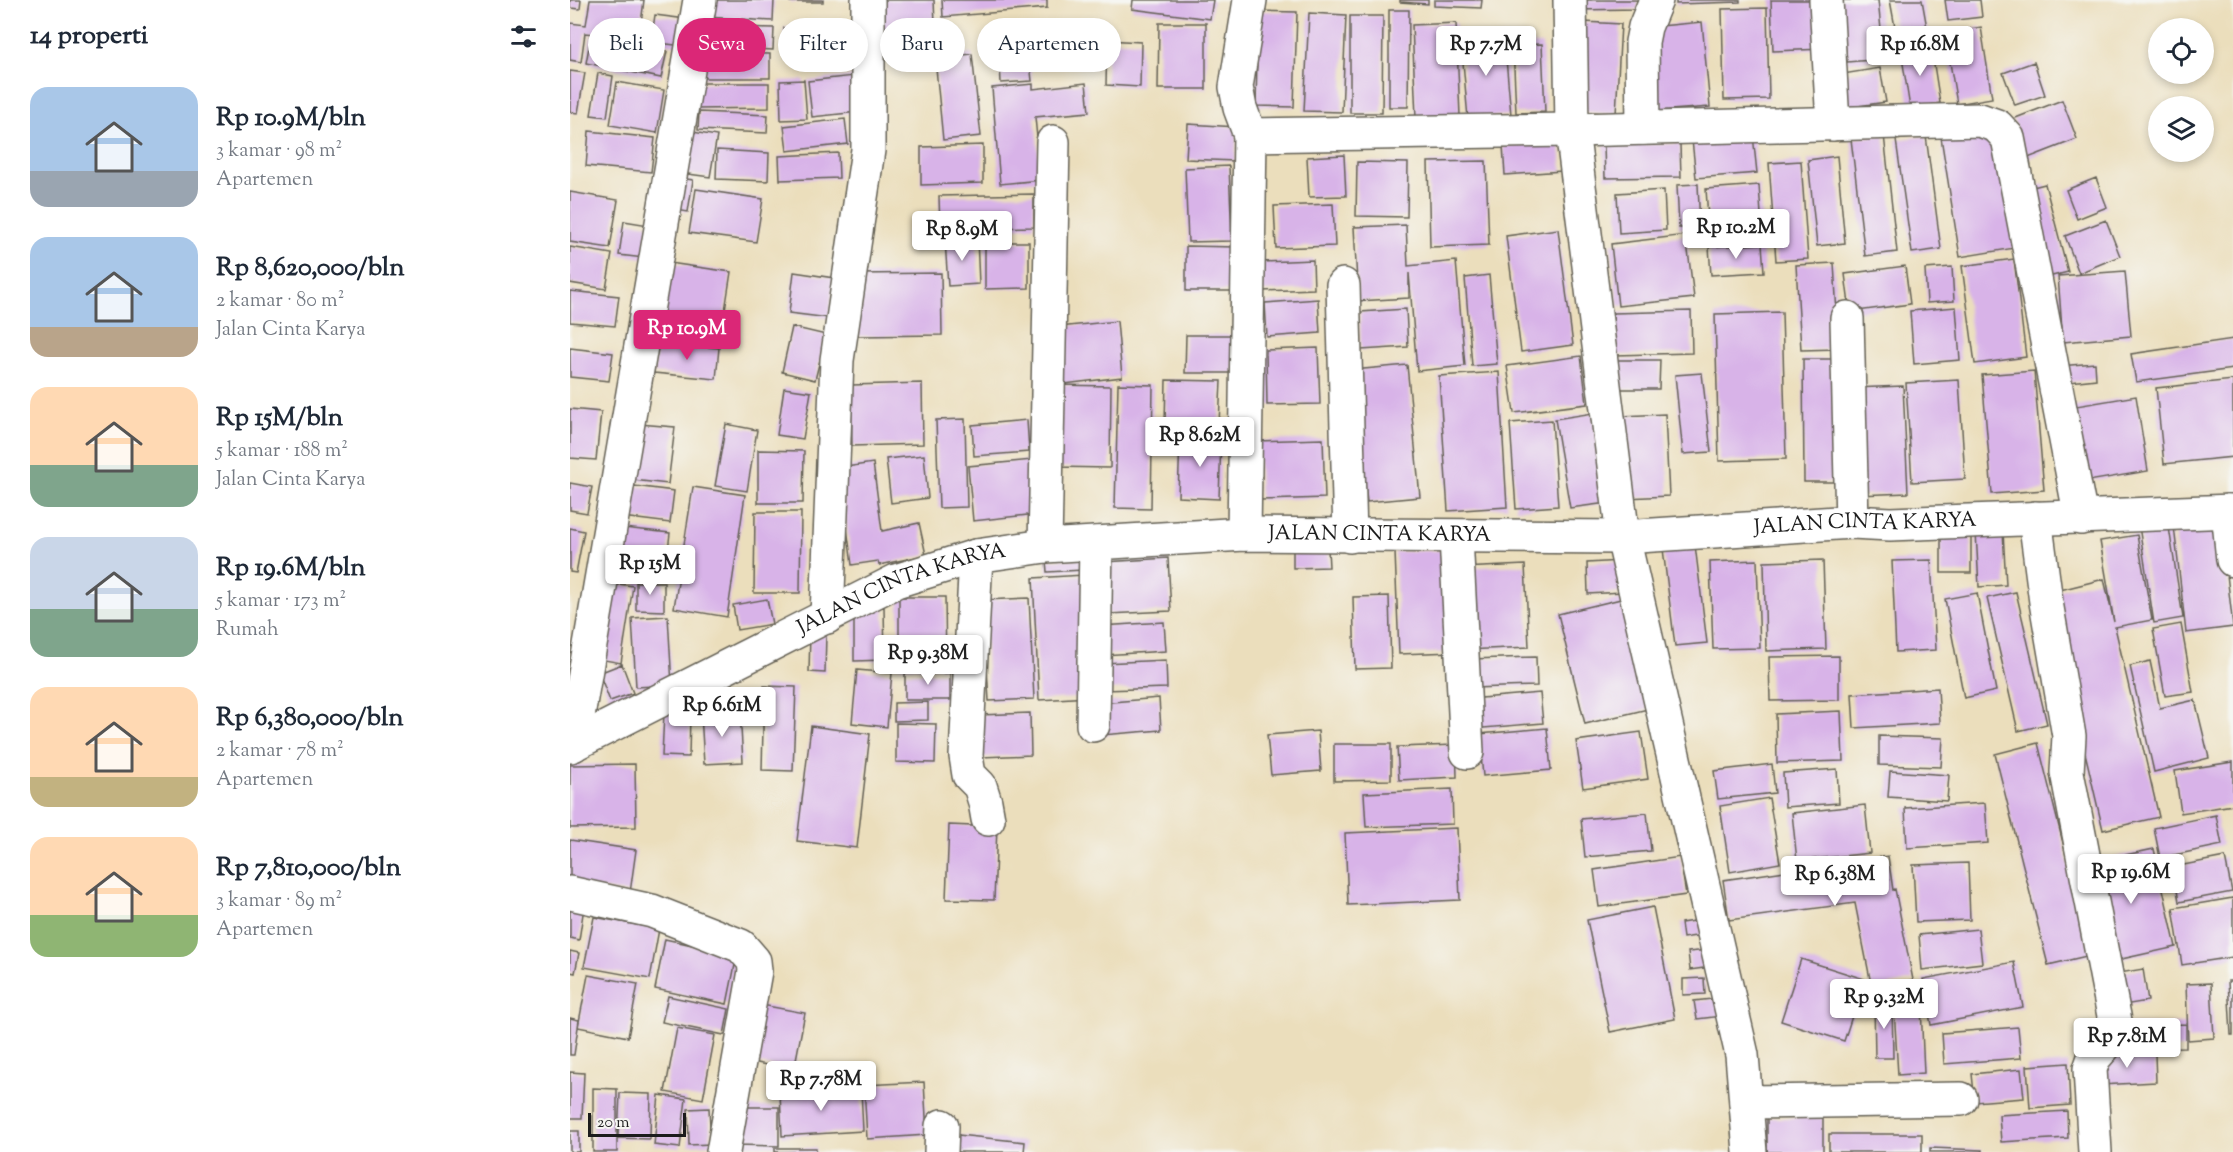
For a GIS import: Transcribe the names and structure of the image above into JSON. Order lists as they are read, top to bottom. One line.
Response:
{"streets":{"street":["JALAN CINTA KARYA"]},"scale_bar":"20 m","page":{"heading":"14 properti","chip":["Beli","Sewa","Filter","Baru","Apartemen"],"price":["Rp 7.7M","Rp 16.8M","Rp 10.2M","Rp 8.9M","Rp 10.9M","Rp 8.62M","Rp 15M","Rp 9.38M","Rp 6.61M","Rp 19.6M","Rp 6.38M","Rp 9.32M","Rp 7.81M","Rp 7.78M"],"list":[{"name":"Rp 10.9M/bln","note":"3 kamar · 98 m² · Apartemen"},{"name":"Rp 8,620,000/bln","note":"2 kamar · 80 m² · Jalan Cinta Karya"},{"name":"Rp 15M/bln","note":"5 kamar · 188 m² · Jalan Cinta Karya"},{"name":"Rp 19.6M/bln","note":"5 kamar · 173 m² · Rumah"},{"name":"Rp 6,380,000/bln","note":"2 kamar · 78 m² · Apartemen"},{"name":"Rp 7,810,000/bln","note":"3 kamar · 89 m² · Apartemen"}],"scale":"20 m"}}
